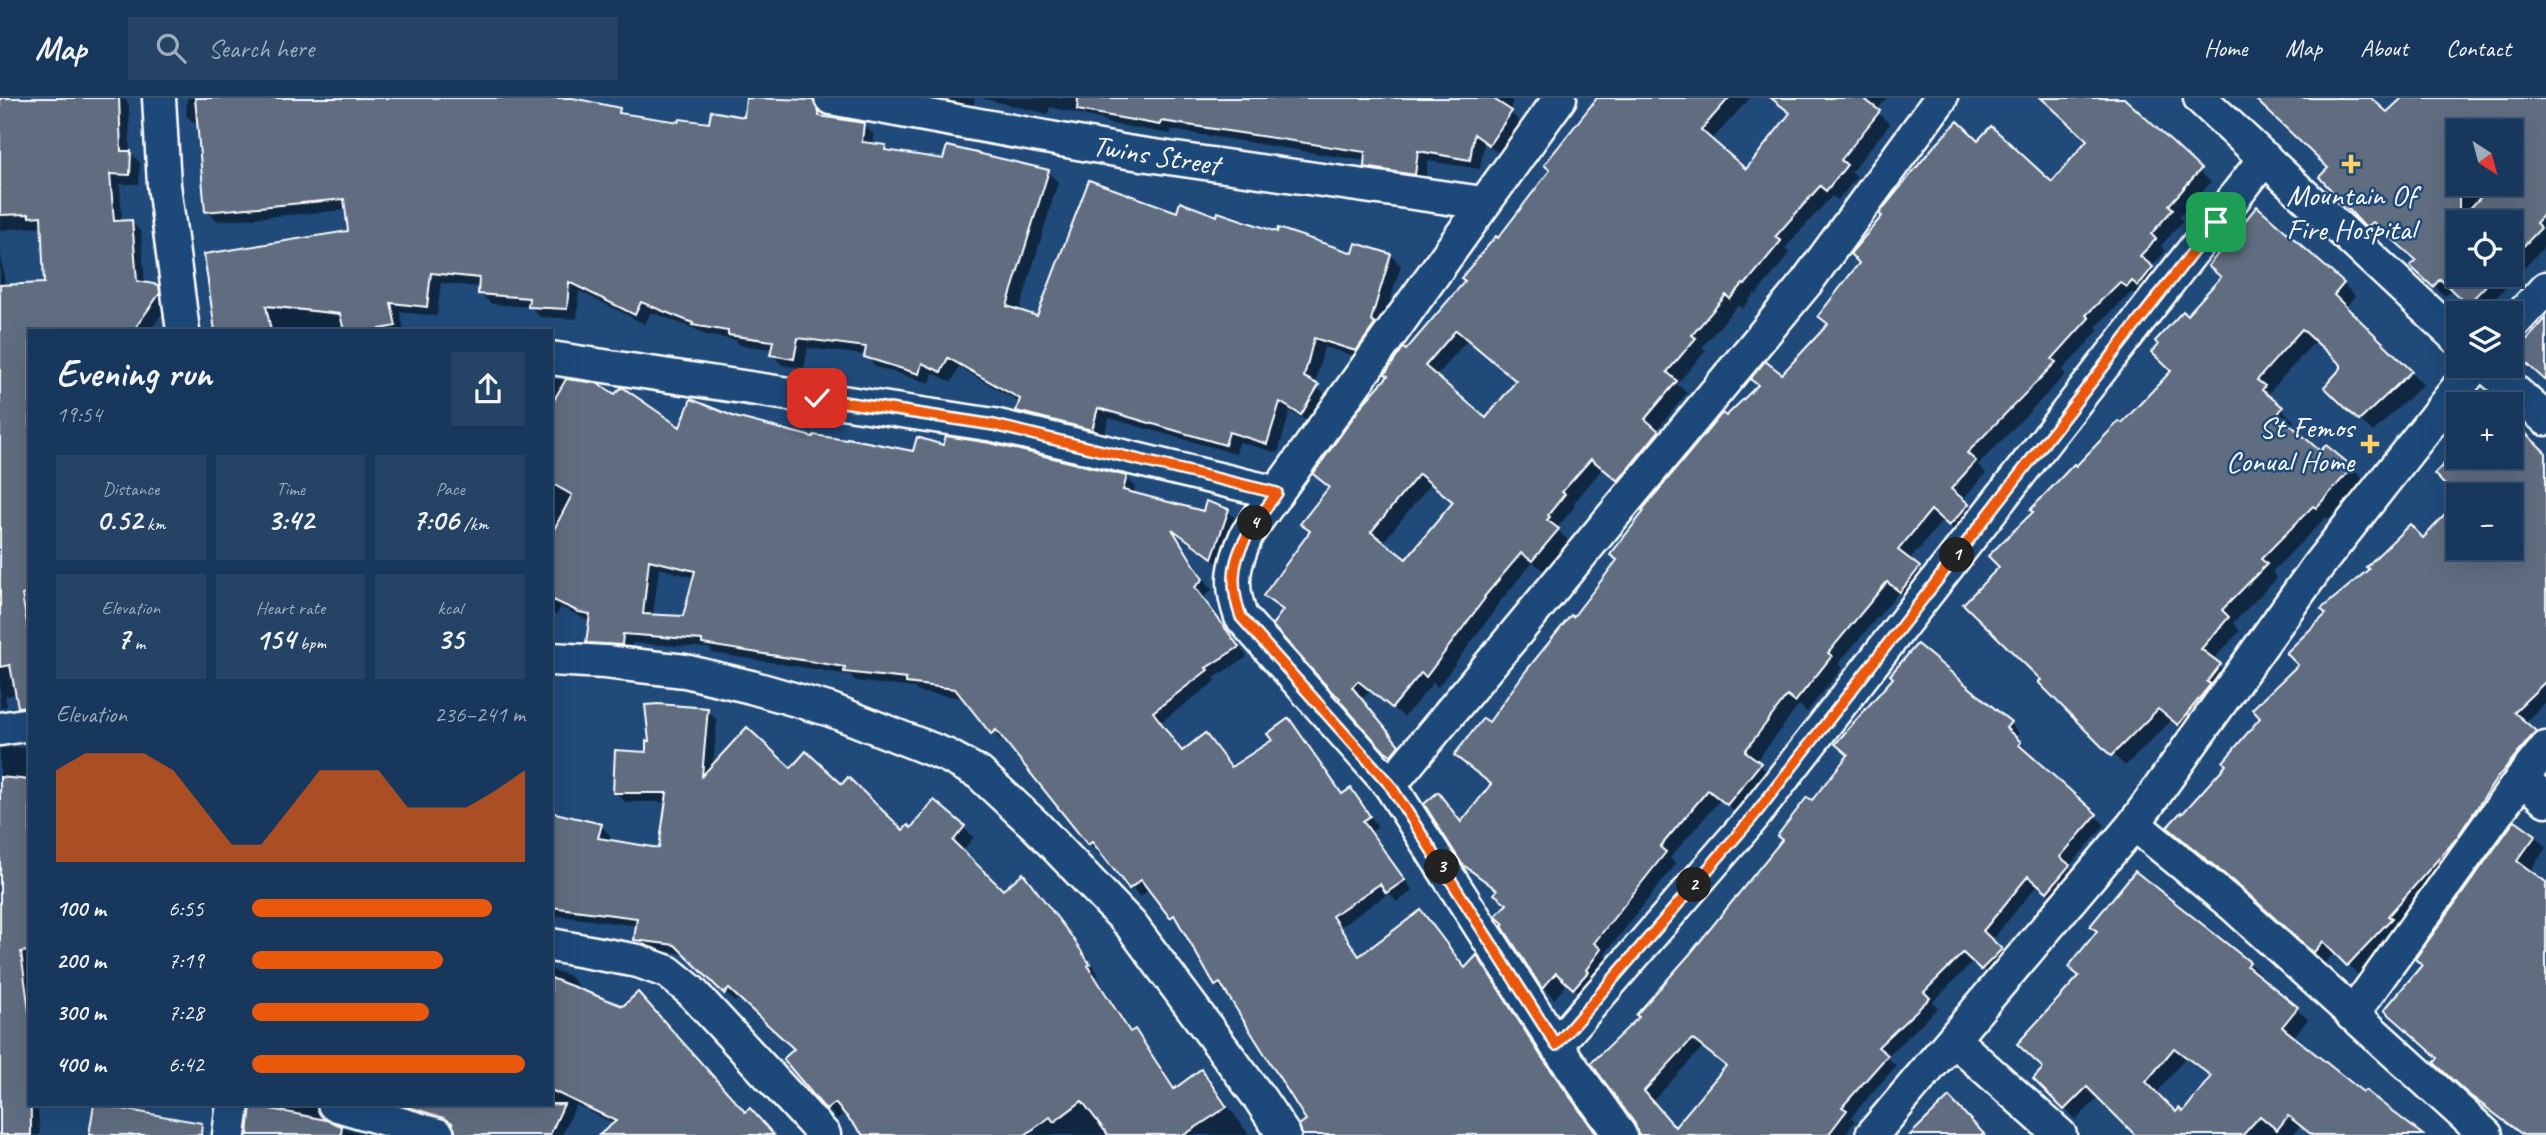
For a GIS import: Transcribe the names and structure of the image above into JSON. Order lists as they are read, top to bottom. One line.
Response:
{"streets":{"street":["Twins Street"]},"places":{"health":["Mountain Of Fire Hospital","St Femos Conual Home"]},"north":"bottom right","page":{"header":"Map","search":"Search here","nav":["Home","Map","About","Contact"],"map_buttons":["+","−"],"heading":["Evening run","19:54"],"stats":[["Distance","0.52 km"],["Time","3:42"],["Pace","7:06 /km"],["Elevation","7 m"],["Heart rate","154 bpm"],["kcal","35"]],"pins":["4","1","3","2"],"chart":["Elevation","236–241 m"],"list":[{"name":"100 m","note":"6:55"},{"name":"200 m","note":"7:19"},{"name":"300 m","note":"7:28"},{"name":"400 m","note":"6:42"}]}}
